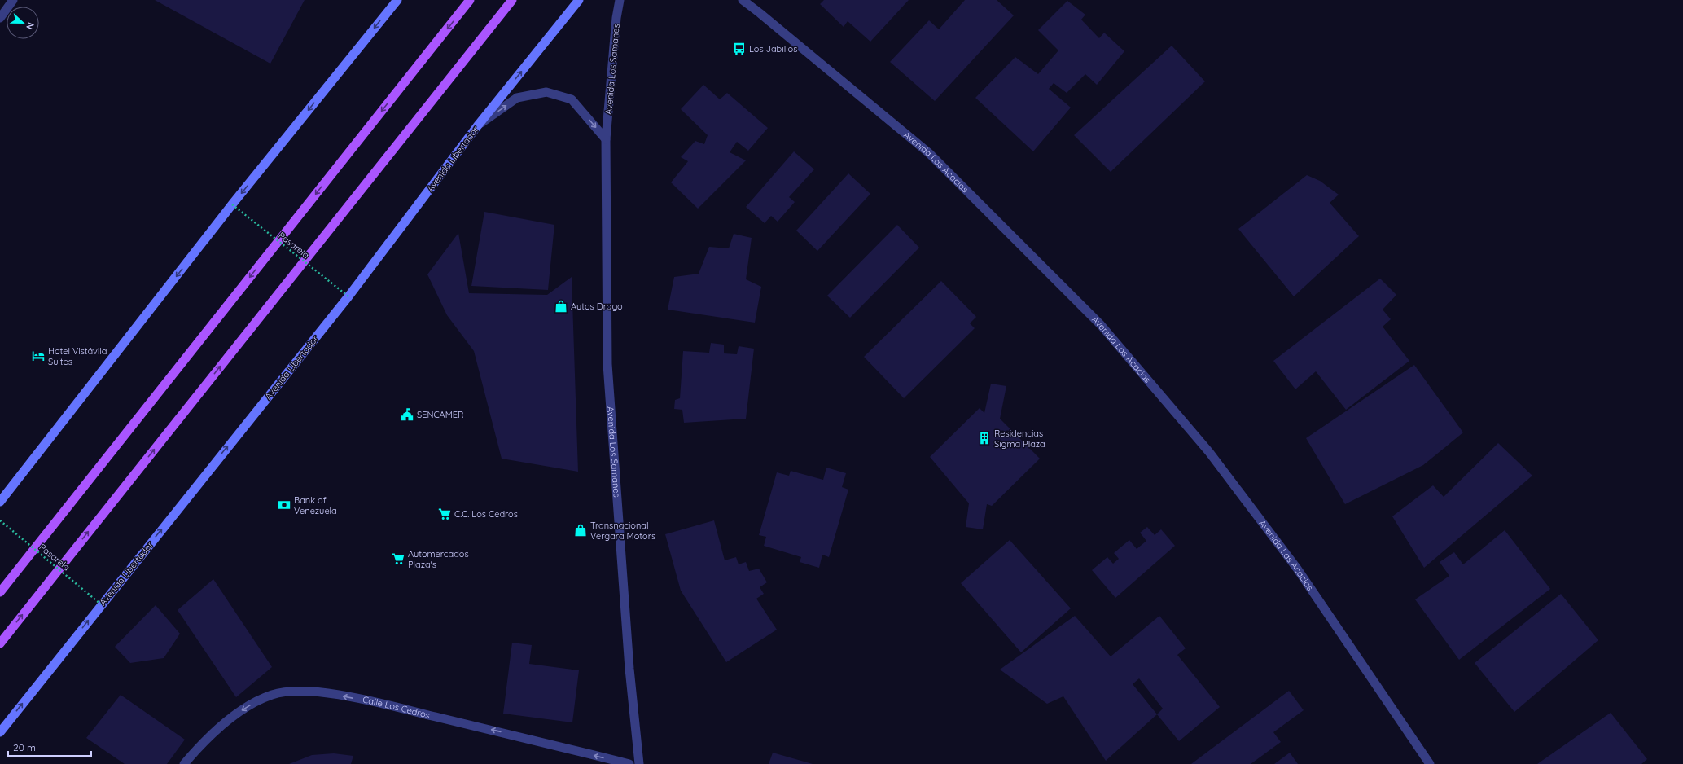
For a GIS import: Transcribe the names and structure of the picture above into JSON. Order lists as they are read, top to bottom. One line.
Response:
{"streets":{"main road":["Avenida Libertador"],"street":["Avenida Los Samanes","Avenida Las Acacias","Calle Los Cedros"],"path":["Pasarela"]},"crossings":[["Avenida Libertador","Pasarela"]],"one_way":["Calle Los Cedros"],"places":{"bus stop":["Los Jabillos"],"shop":["Autos Drago","Transnacional Vergara Motors"],"hotel":["Hotel Vistávila Suites"],"public building":["SENCAMER"],"building":["Residencias Sigma Plaza"],"bank":["Bank of Venezuela"],"supermarket":["C.C. Los Cedros","Automercados Plaza's"]},"scale_bar":"20 m","north":"right"}
